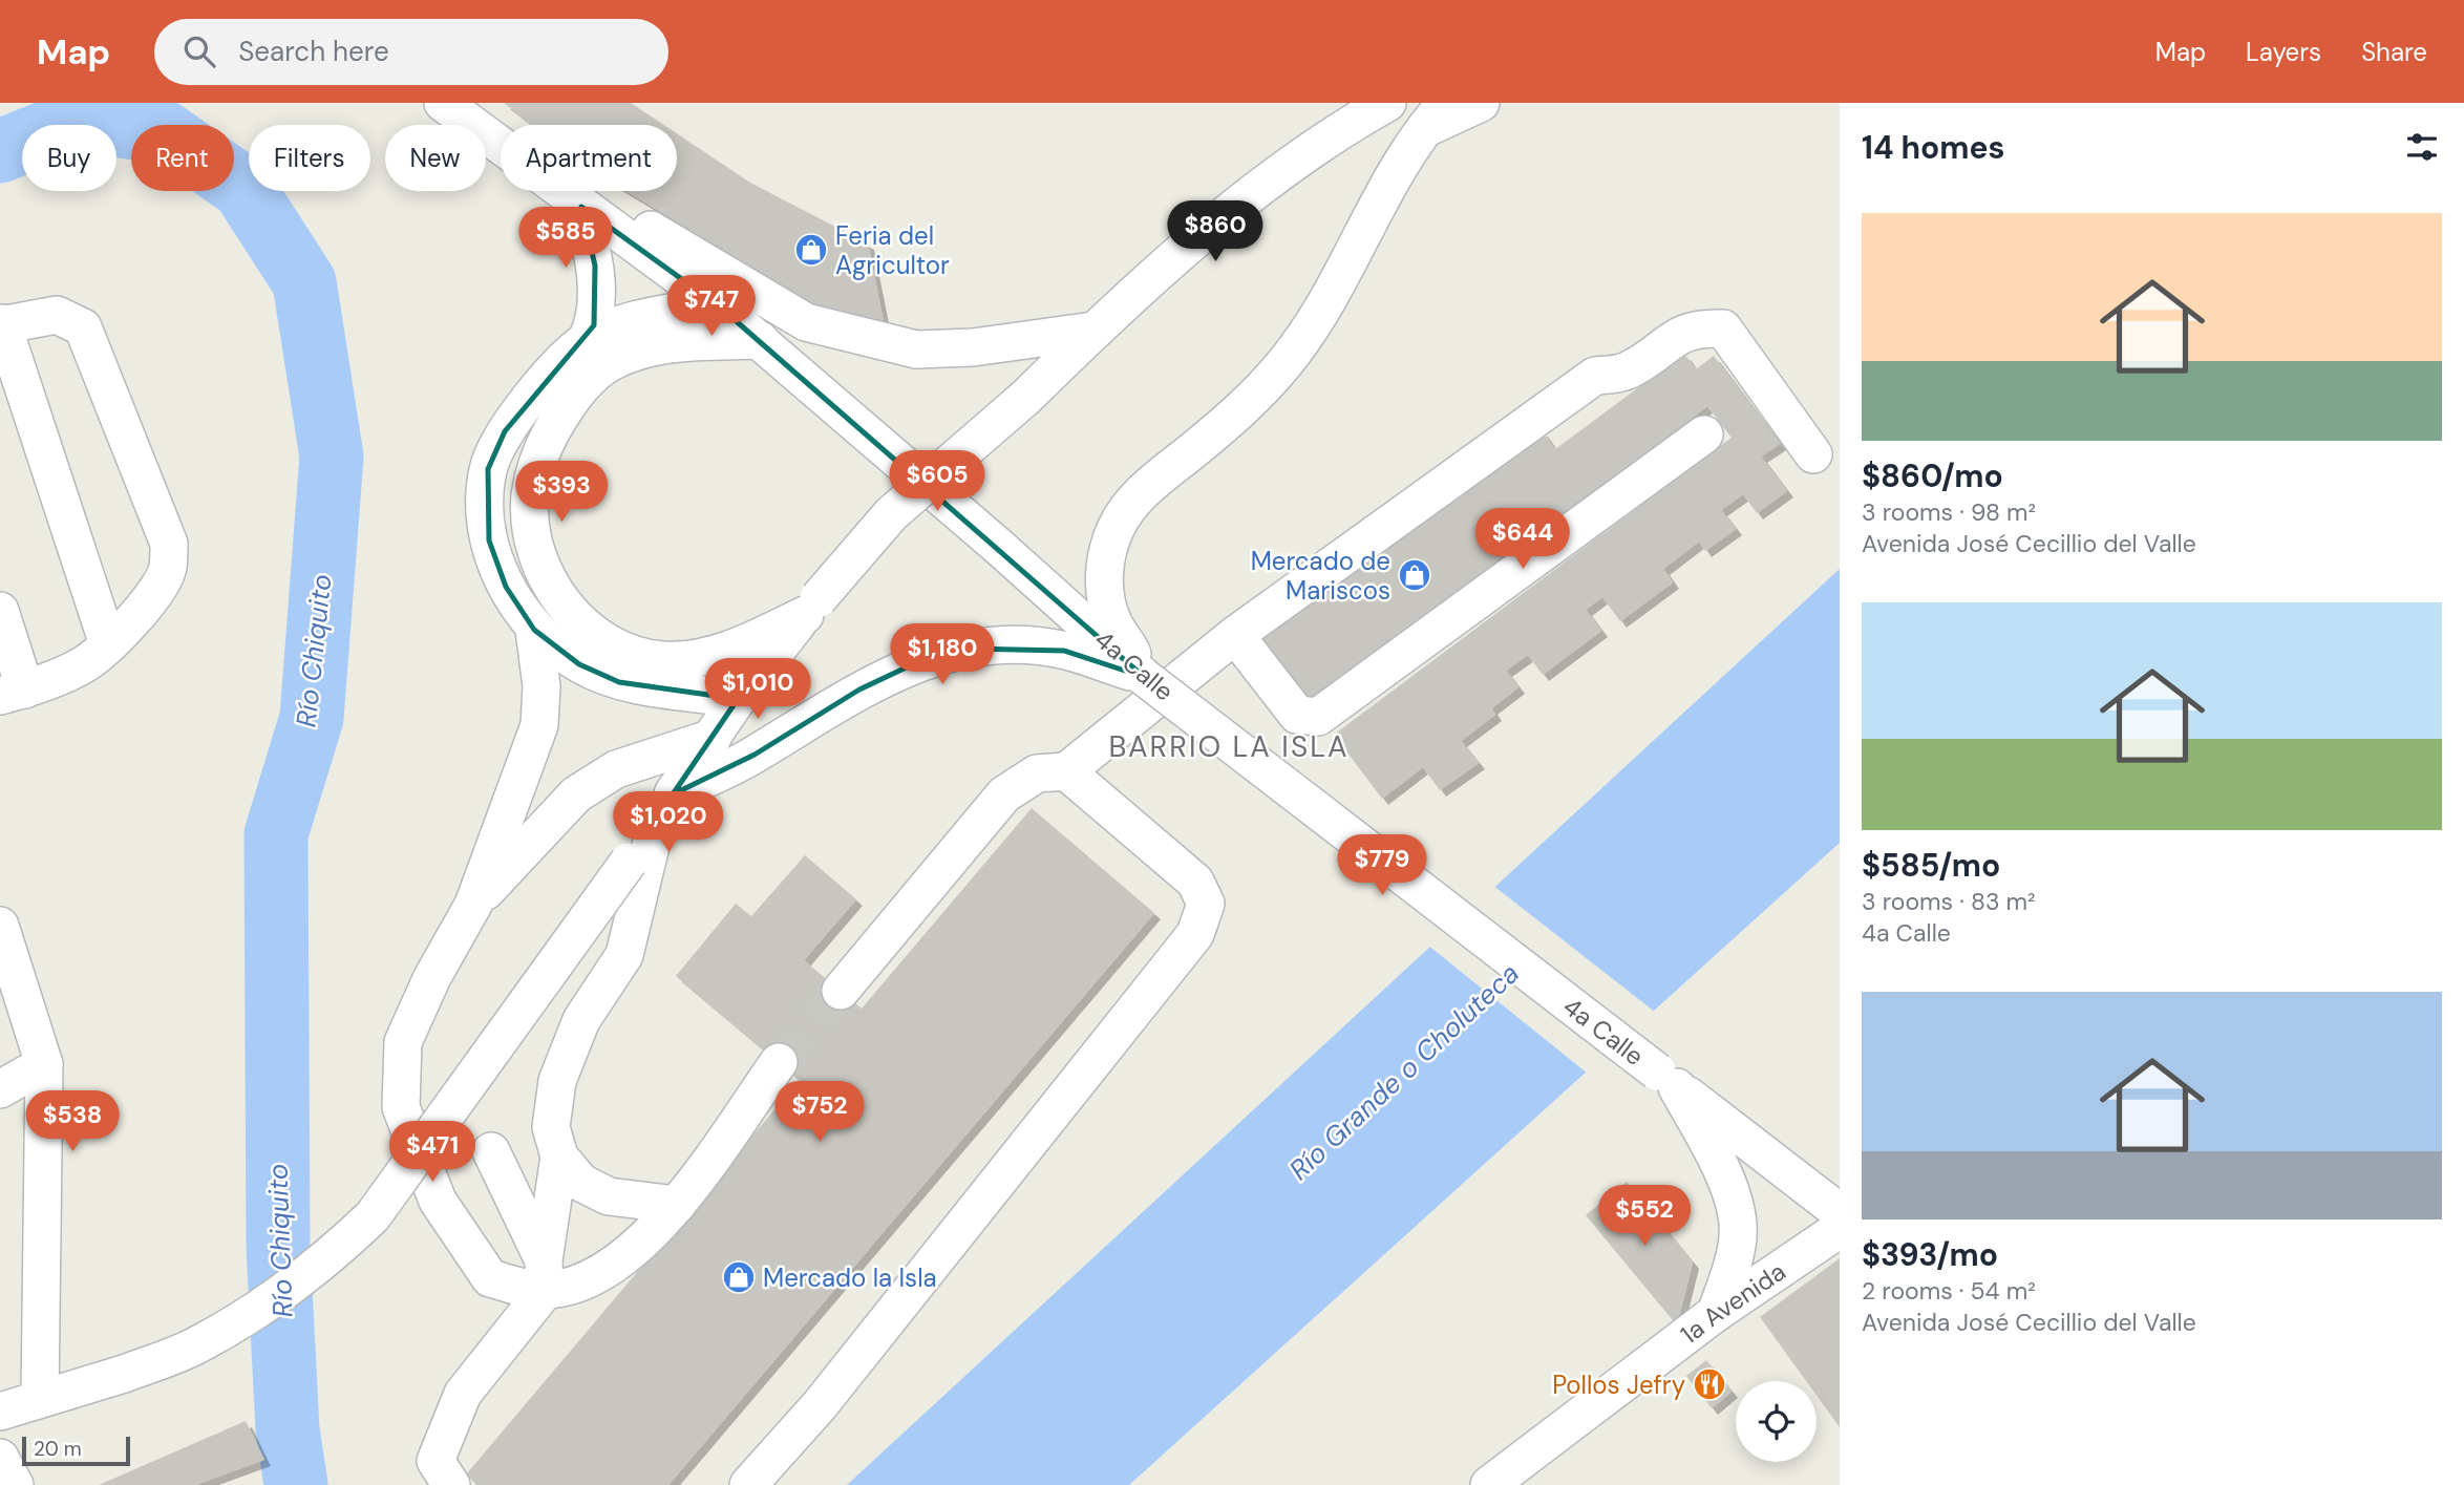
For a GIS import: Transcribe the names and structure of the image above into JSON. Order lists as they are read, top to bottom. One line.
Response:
{"streets":{"street":["4a Calle","1a Avenida"]},"districts":["BARRIO LA ISLA"],"water":["Río Chiquito","Río Grande o Choluteca"],"places":{"shop":["Feria del Agricultor","Mercado de Mariscos","Mercado la Isla"],"restaurant":["Pollos Jefry"]},"scale_bar":"20 m","page":{"header":"Map","search":"Search here","nav":["Map","Layers","Share"],"heading":"14 homes","chip":["Buy","Rent","Filters","New","Apartment"],"list":[{"name":"$860/mo","note":"3 rooms · 98 m² · Avenida José Cecillio del Valle"},{"name":"$585/mo","note":"3 rooms · 83 m² · 4a Calle"},{"name":"$393/mo","note":"2 rooms · 54 m² · Avenida José Cecillio del Valle"}],"price":["$860","$585","$747","$605","$393","$644","$1,180","$1,010","$1,020","$779","$752","$538","$471","$552"],"scale":"20 m"}}
